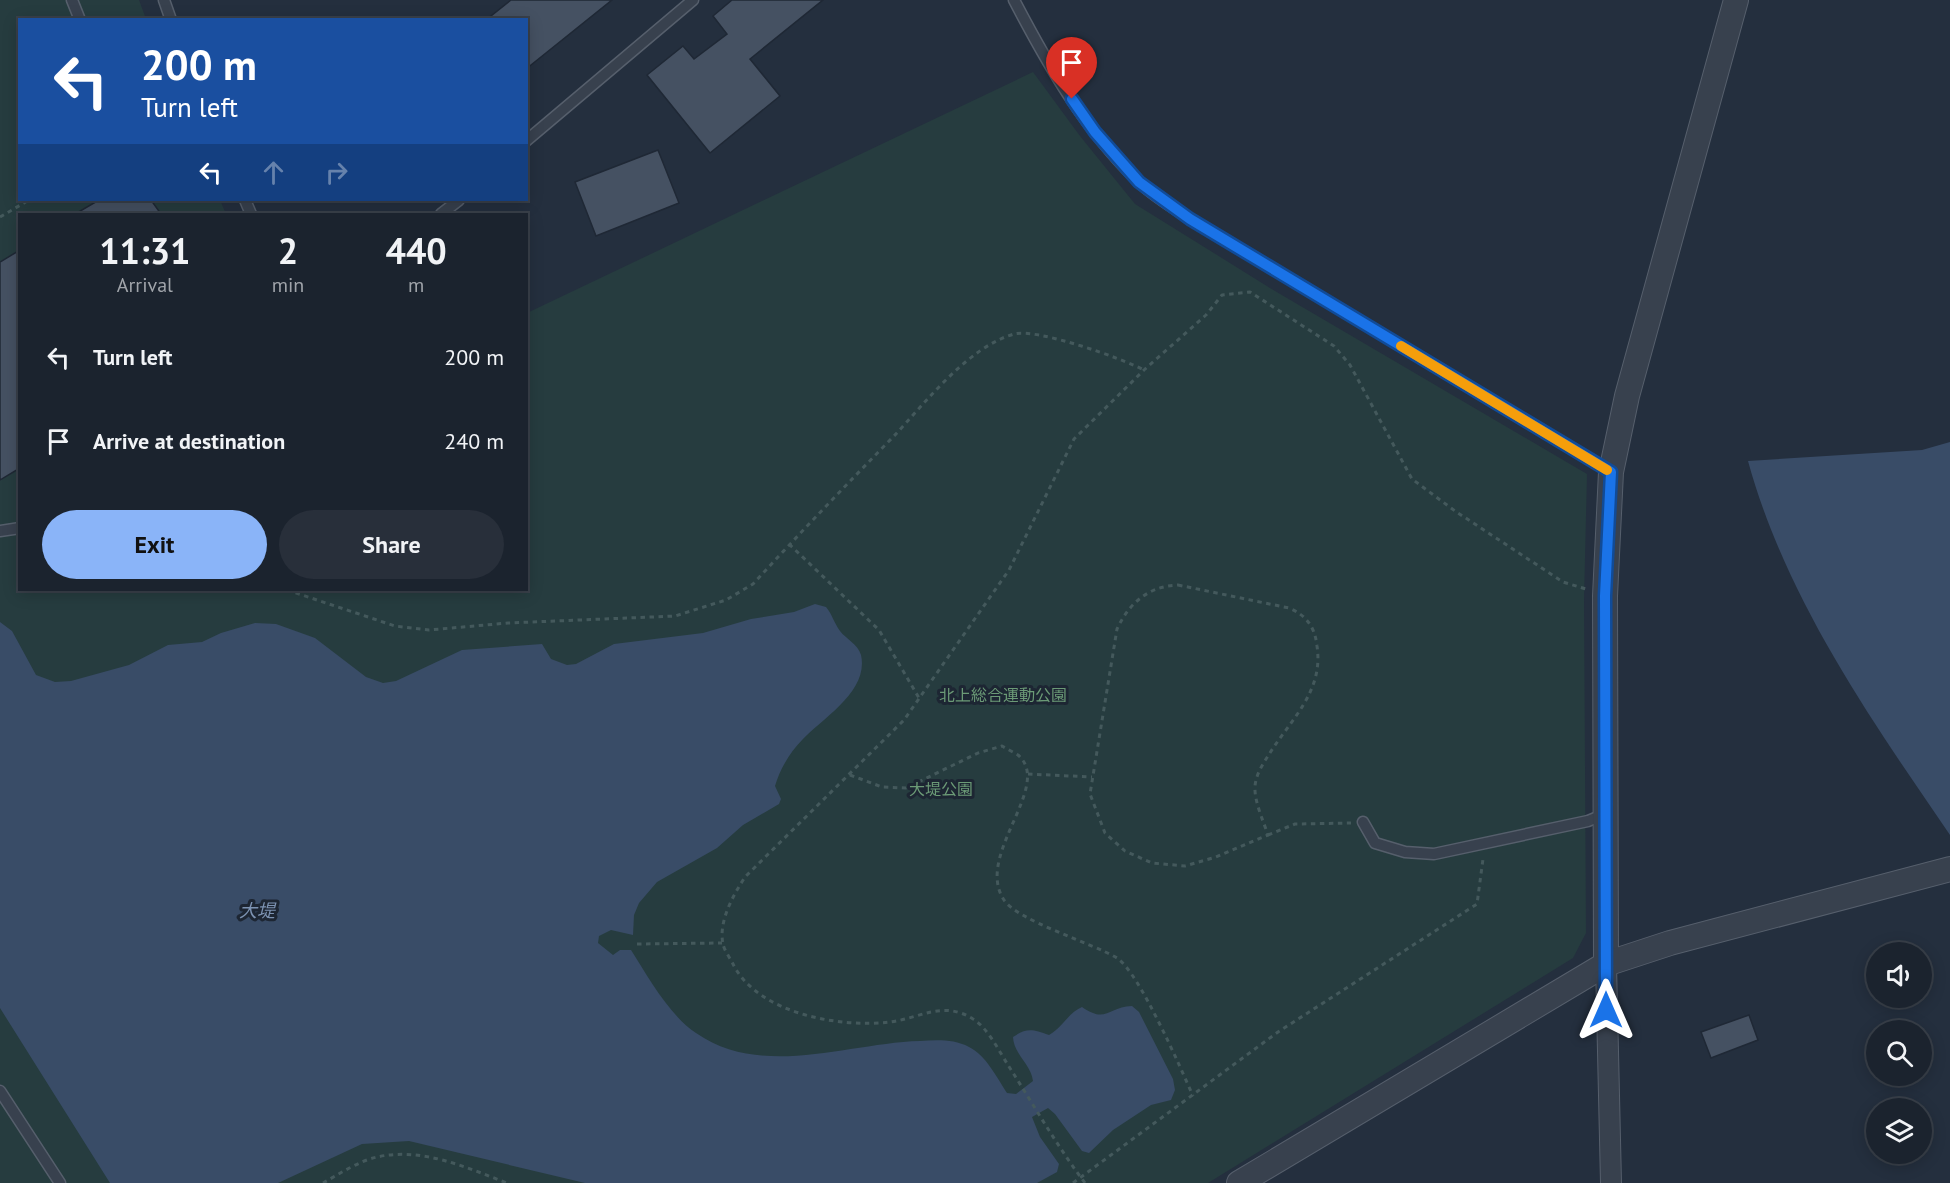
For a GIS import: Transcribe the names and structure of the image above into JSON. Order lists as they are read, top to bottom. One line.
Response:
{"water":["大堤"],"parks":["北上総合運動公園","大堤公園"],"page":{"turn":["200 m","Turn left"],"eta":["11:31","Arrival","2","min","440","m"],"list":[{"name":"Turn left","value":"200 m"},{"name":"Arrive at destination","value":"240 m"}],"buttons":["Exit","Share"]}}
